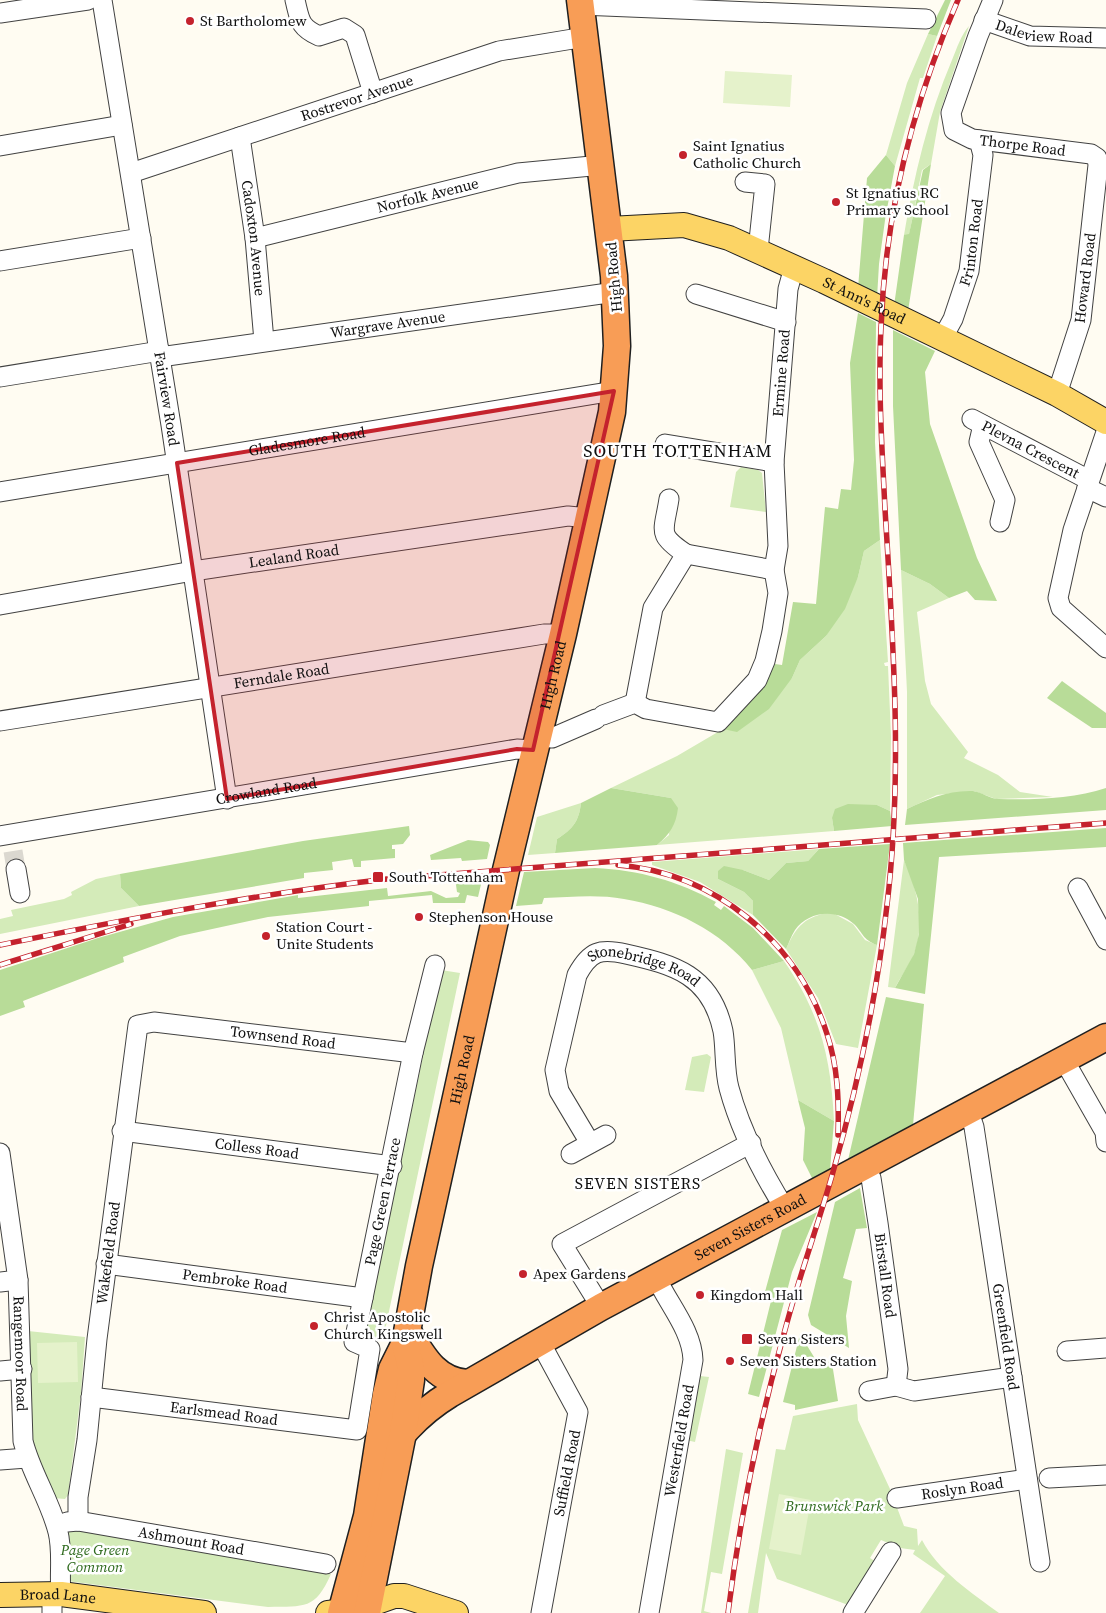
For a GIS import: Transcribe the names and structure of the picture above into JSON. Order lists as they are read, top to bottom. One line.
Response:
{"streets":{"highway":["High Road","Seven Sisters Road"],"main road":["St Ann's Road","Broad Lane"],"street":["Daleview Road","Rostrevor Avenue","Thorpe Road","Norfolk Avenue","Cadoxton Avenue","Frinton Road","Howard Road","Wargrave Avenue","Ermine Road","Fairview Road","Gladesmore Road","Plevna Crescent","Lealand Road","Ferndale Road","Crowland Road","Stonebridge Road","Townsend Road","Colless Road","Page Green Terrace","Wakefield Road","Birstall Road","Pembroke Road","Greenfield Road","Rangemoor Road","Earlsmead Road","Westerfield Road","Suffield Road","Roslyn Road","Ashmount Road"]},"crossings":[["Daleview Road","Thorpe Road"],["Rostrevor Avenue","Cadoxton Avenue"],["Rostrevor Avenue","High Road"],["Rostrevor Avenue","Fairview Road"],["Thorpe Road","Frinton Road"],["Thorpe Road","Howard Road"],["Norfolk Avenue","Cadoxton Avenue"],["Norfolk Avenue","High Road"],["Cadoxton Avenue","Wargrave Avenue"],["Frinton Road","St Ann's Road"],["High Road","St Ann's Road"],["High Road","Wargrave Avenue"],["High Road","Gladesmore Road"],["High Road","Lealand Road"],["High Road","Ferndale Road"],["High Road","Crowland Road"],["Howard Road","St Ann's Road"],["St Ann's Road","Ermine Road"],["Wargrave Avenue","Fairview Road"],["Fairview Road","Gladesmore Road"],["Fairview Road","Lealand Road"],["Fairview Road","Ferndale Road"],["Fairview Road","Crowland Road"],["Stonebridge Road","Seven Sisters Road"],["Townsend Road","Page Green Terrace"],["Townsend Road","Wakefield Road"],["Colless Road","Page Green Terrace"],["Colless Road","Wakefield Road"],["Page Green Terrace","Pembroke Road"],["Page Green Terrace","Earlsmead Road"],["Seven Sisters Road","Birstall Road"],["Seven Sisters Road","Greenfield Road"],["Seven Sisters Road","Westerfield Road"],["Seven Sisters Road","Suffield Road"],["Wakefield Road","Pembroke Road"],["Wakefield Road","Earlsmead Road"],["Wakefield Road","Ashmount Road"],["Greenfield Road","Roslyn Road"],["Rangemoor Road","Ashmount Road"]],"districts":["SOUTH TOTTENHAM","SEVEN SISTERS"],"parks":["Brunswick Park","Page Green Common"],"places":{"other":["St Bartholomew","Saint Ignatius Catholic Church","St Ignatius RC Primary School","Stephenson House","Station Court - Unite Students","Apex Gardens","Kingdom Hall","Christ Apostolic Church Kingswell","Seven Sisters Station"],"transit":["South Tottenham","Seven Sisters"]}}
